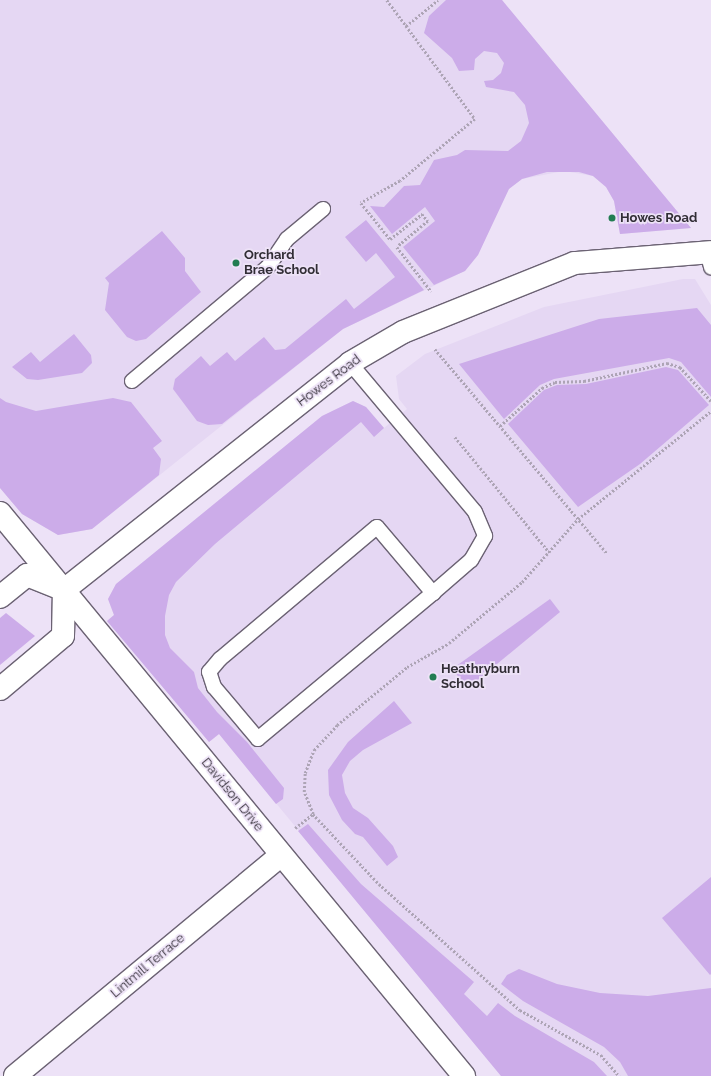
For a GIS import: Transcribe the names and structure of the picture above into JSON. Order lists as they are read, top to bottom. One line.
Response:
{"streets":{"street":["Howes Road","Davidson Drive","Lintmill Terrace"]},"crossings":[["Howes Road","Davidson Drive"],["Davidson Drive","Lintmill Terrace"]],"places":["Howes Road","Orchard Brae School","Heathryburn School"]}
